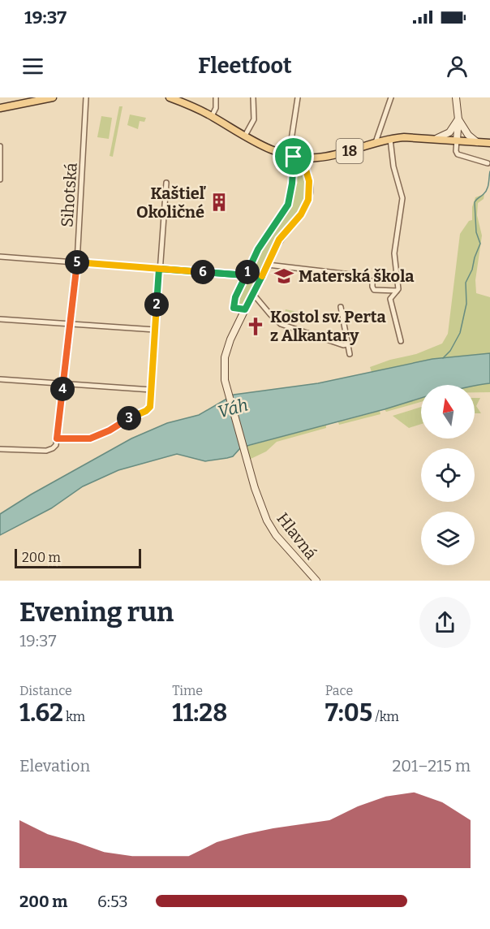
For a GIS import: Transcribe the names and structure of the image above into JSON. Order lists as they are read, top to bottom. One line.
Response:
{"streets":{"main road":["18"],"street":["Sihotská","Hlavná"]},"crossings":[["18","Hlavná"]],"water":["Váh"],"places":{"building":["Kaštieľ Okoličné"],"school or university":["Materská škola"],"church":["Kostol sv. Perta z Alkantary"]},"scale_bar":"200 m","north":"top","page":{"status":"19:37","header":"Fleetfoot","pins":["5","1","6","2","4","3"],"scale":"200 m","heading":["Evening run","19:37"],"stats":[["Distance","1.62 km"],["Time","11:28"],["Pace","7:05 /km"]],"chart":["Elevation","201–215 m"],"list":[{"name":"200 m","note":"6:53"}]}}
